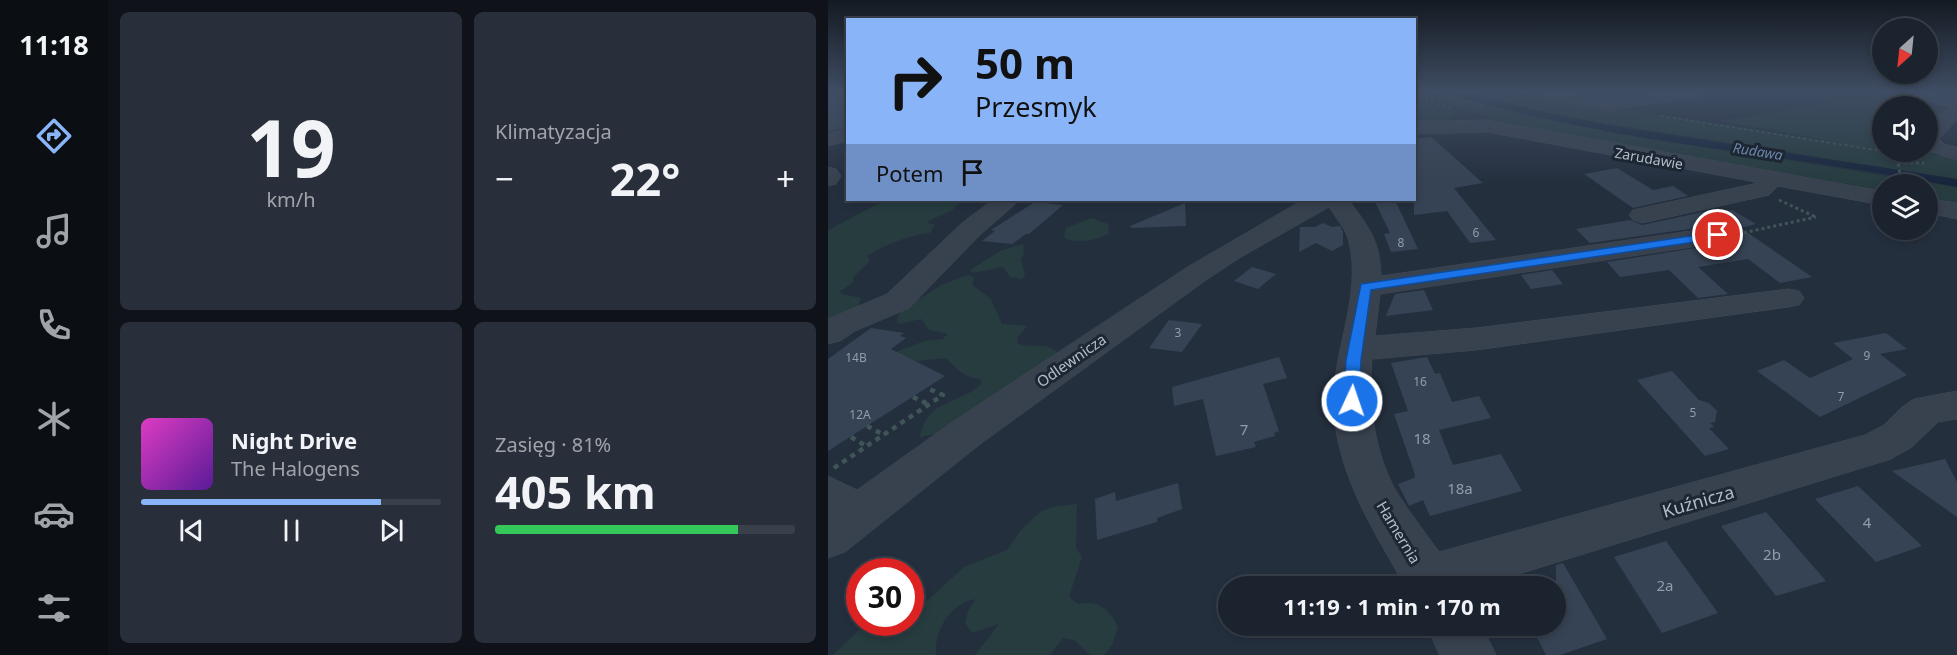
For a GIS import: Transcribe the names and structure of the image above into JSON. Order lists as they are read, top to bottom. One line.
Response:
{"streets":{"street":["Zarudawie","Odlewnicza","Kuźnicza","Hamernia"]},"water":["Rudawa"],"house_numbers":["6","8","3","9","14B","16","7","5","12A","7","18","18a","4","2b","2a"],"north":"bottom left","page":{"tabs":"11:18","tile":[["19","km/h"],"Klimatyzacja",["Zasięg · 81%","405 km"]],"turn":["50 m","Przesmyk"],"then":"Potem","heat":["−","22°","+"],"song":["Night Drive","The Halogens"],"limit":"30","trip":"11:19 · 1 min · 170 m"}}
